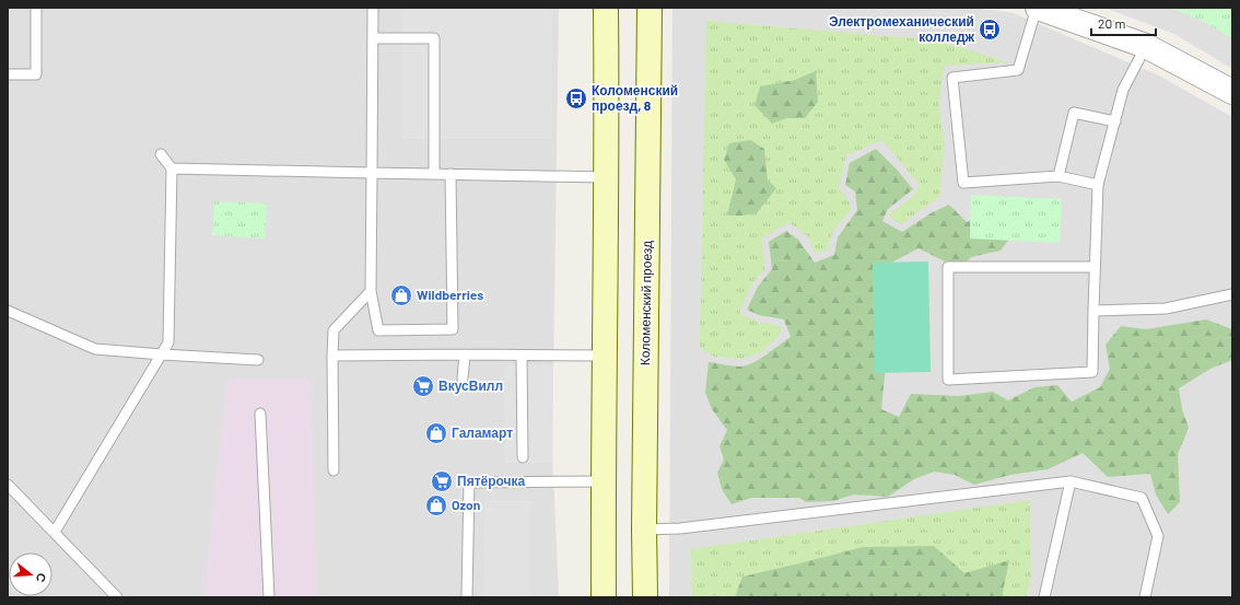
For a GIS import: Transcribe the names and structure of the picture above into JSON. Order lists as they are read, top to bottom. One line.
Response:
{"streets":{"main road":["Коломенский проезд"]},"places":{"bus stop":["Электромеханический колледж","Коломенский проезд, 8"],"shop":["Wildberries","Галамарт","Ozon"],"supermarket":["ВкусВилл","Пятёрочка"]},"scale_bar":"20 m","north":"right"}
